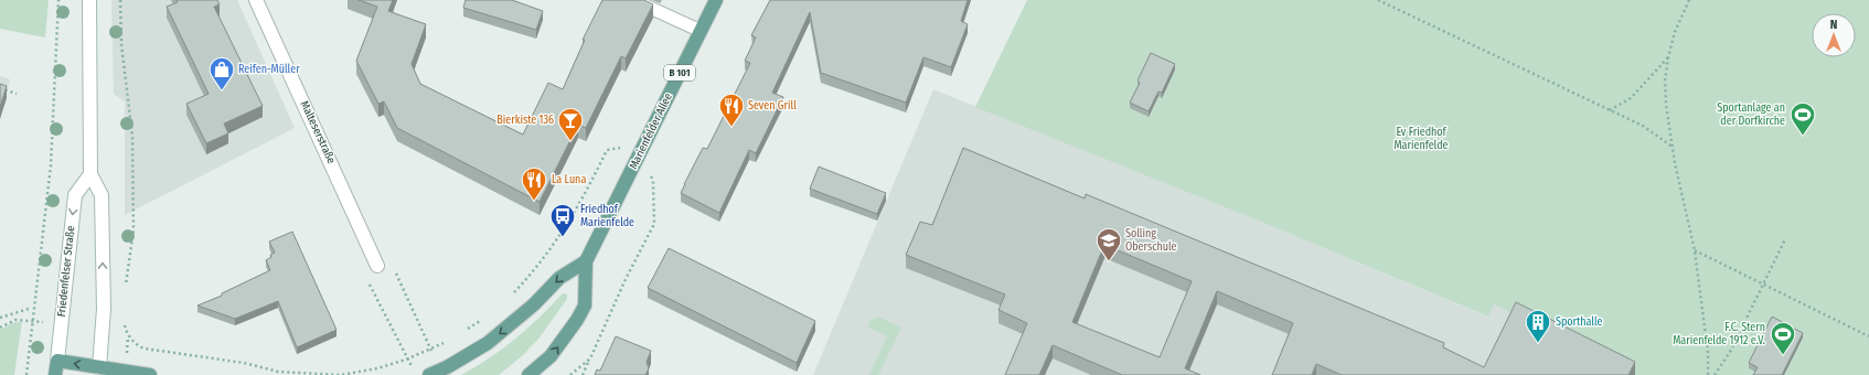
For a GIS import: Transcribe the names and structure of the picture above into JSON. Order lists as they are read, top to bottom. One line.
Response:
{"streets":{"main road":["B 101","Marienfelder Allee","Malteserstraße","Friedenfelser Straße"]},"parks":["Ev Friedhof Marienfelde"],"places":{"shop":["Reifen-Müller"],"restaurant":["Seven Grill","La Luna"],"sports":["Sportanlage an der Dorfkirche","F.C. Stern Marienfelde 1912 e.V."],"bar":["Bierkiste 136"],"bus stop":["Friedhof Marienfelde"],"school or university":["Solling Oberschule"],"building":["Sporthalle"]},"north":"top"}
